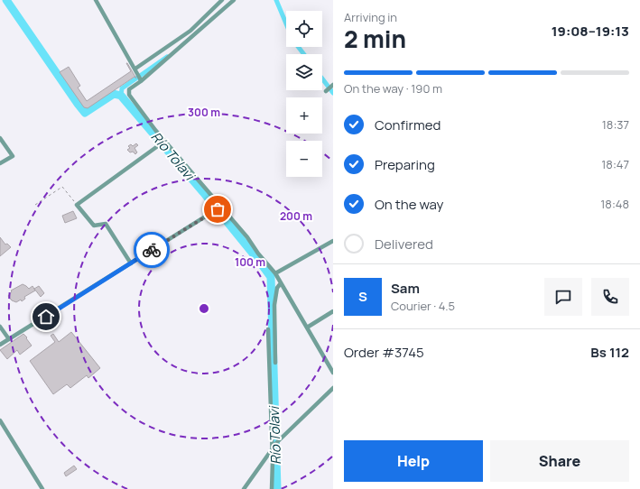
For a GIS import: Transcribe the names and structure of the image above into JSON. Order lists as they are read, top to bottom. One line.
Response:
{"water":["Río Tolavi"],"page":{"heading":["2 min","Arriving in","19:08–19:13"],"panel":["Sam","Courier · 4.5","Order #3745","Bs 112"],"map_buttons":["+","−"],"bar":"On the way · 190 m","list":[["Confirmed","18:37"],["Preparing","18:47"],["On the way","18:48"],"Delivered"],"round":"S","buttons":["Help","Share"]},"rings":["300 m","200 m","100 m"]}
